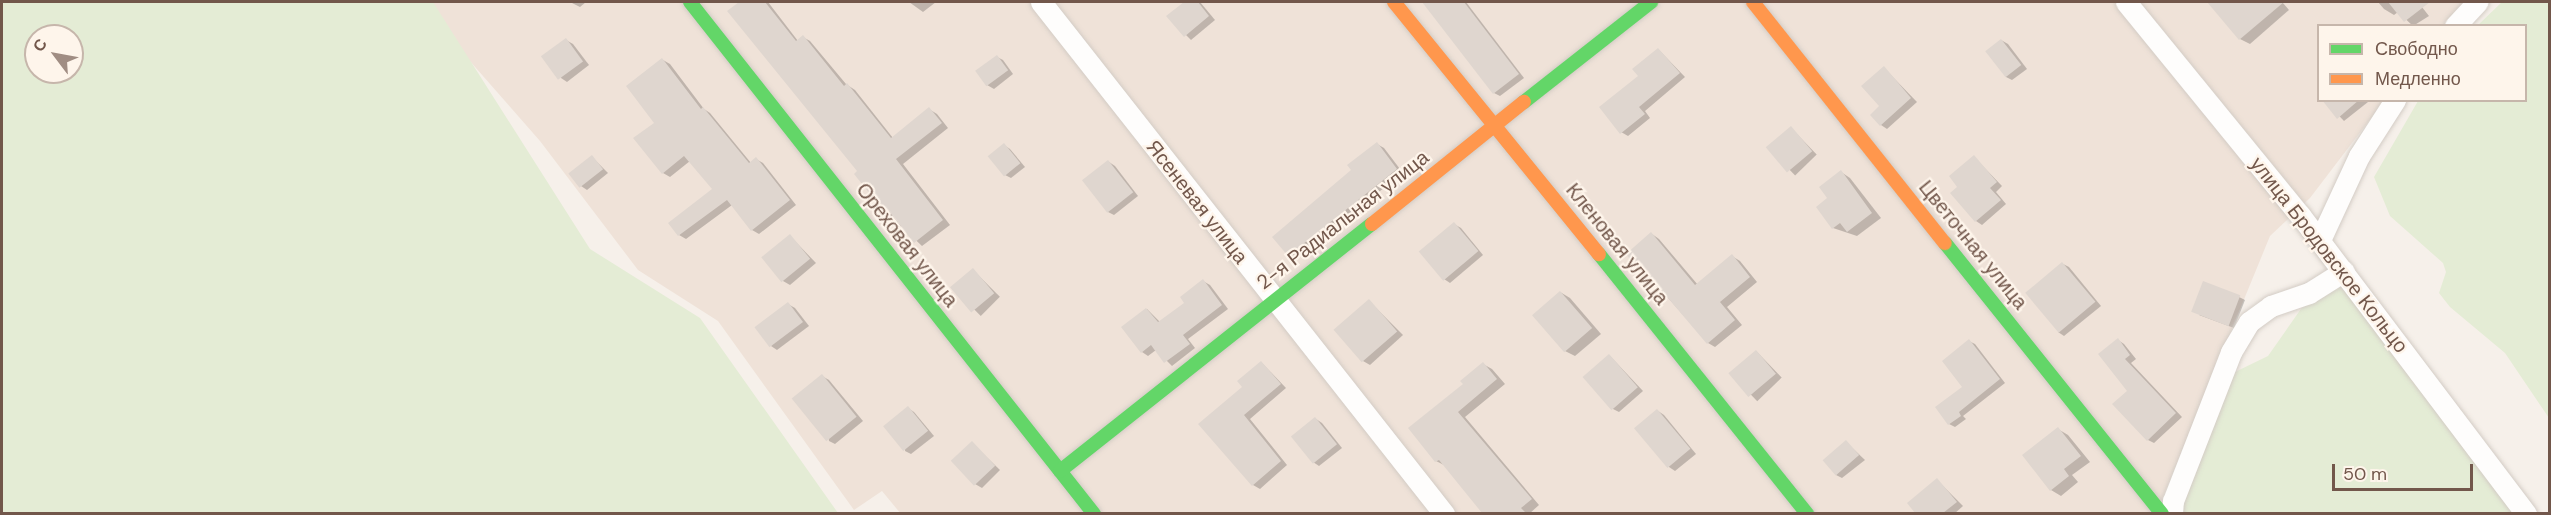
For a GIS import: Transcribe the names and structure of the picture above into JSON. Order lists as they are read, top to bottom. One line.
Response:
{"streets":{"street":["Ясеневая улица","2-я Радиальная улица","Кленовая улица","Ореховая улица","Цветочная улица","улица Бродовское Кольцо"]},"crossings":[["Ясеневая улица","2-я Радиальная улица"],["2-я Радиальная улица","Кленовая улица"],["2-я Радиальная улица","Ореховая улица"]],"legend":["Свободно","Медленно"],"scale_bar":"50 m","north":"top left"}
